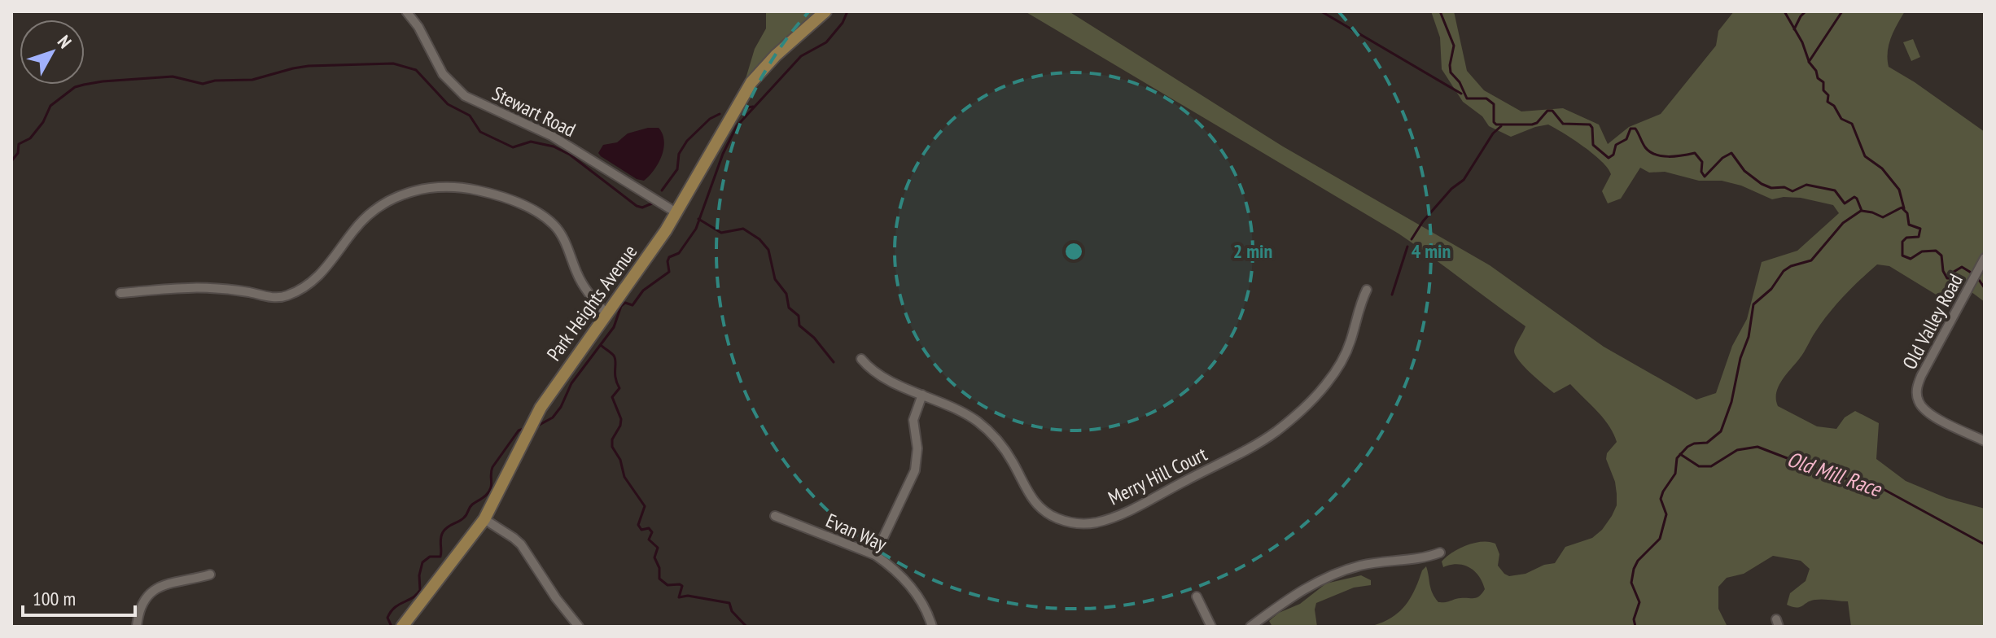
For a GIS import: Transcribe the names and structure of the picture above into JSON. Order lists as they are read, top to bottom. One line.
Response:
{"streets":{"main road":["Park Heights Avenue"],"street":["Stewart Road","Old Valley Road","Merry Hill Court","Evan Way"]},"crossings":[["Stewart Road","Park Heights Avenue"]],"water":["Old Mill Race"],"scale_bar":"100 m","north":"top right","rings":["2 min","4 min"]}
